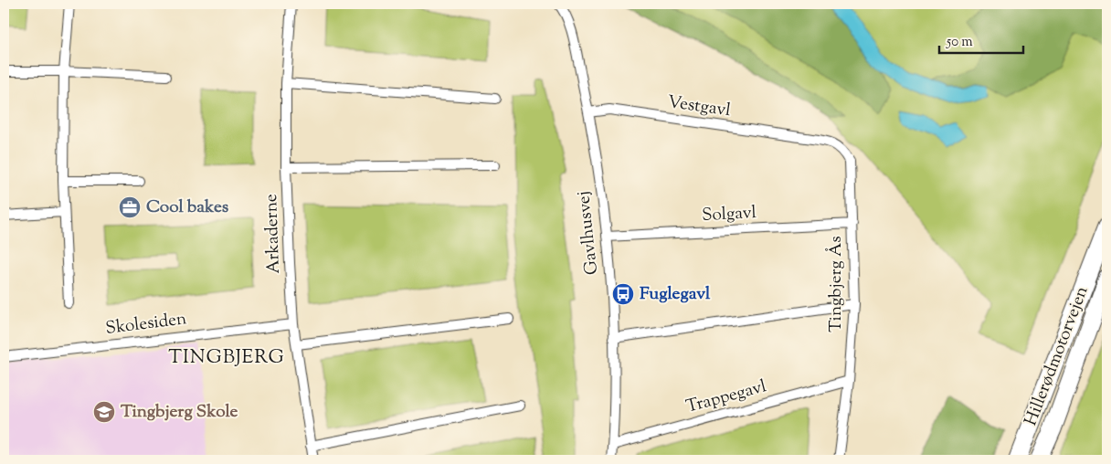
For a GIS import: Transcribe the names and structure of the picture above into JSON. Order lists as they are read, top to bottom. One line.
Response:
{"streets":{"highway":["Hillerødmotorvejen"],"street":["Vestgavl","Solgavl","Gavlhusvej","Arkaderne","Tingbjerg Ås","Skolesiden","Trappegavl"]},"crossings":[["Vestgavl","Gavlhusvej"],["Vestgavl","Tingbjerg Ås"],["Solgavl","Gavlhusvej"],["Solgavl","Tingbjerg Ås"],["Gavlhusvej","Trappegavl"],["Arkaderne","Skolesiden"],["Tingbjerg Ås","Trappegavl"]],"districts":["TINGBJERG"],"places":{"office":["Cool bakes"],"bus stop":["Fuglegavl"],"school or university":["Tingbjerg Skole"]},"scale_bar":"50 m"}
